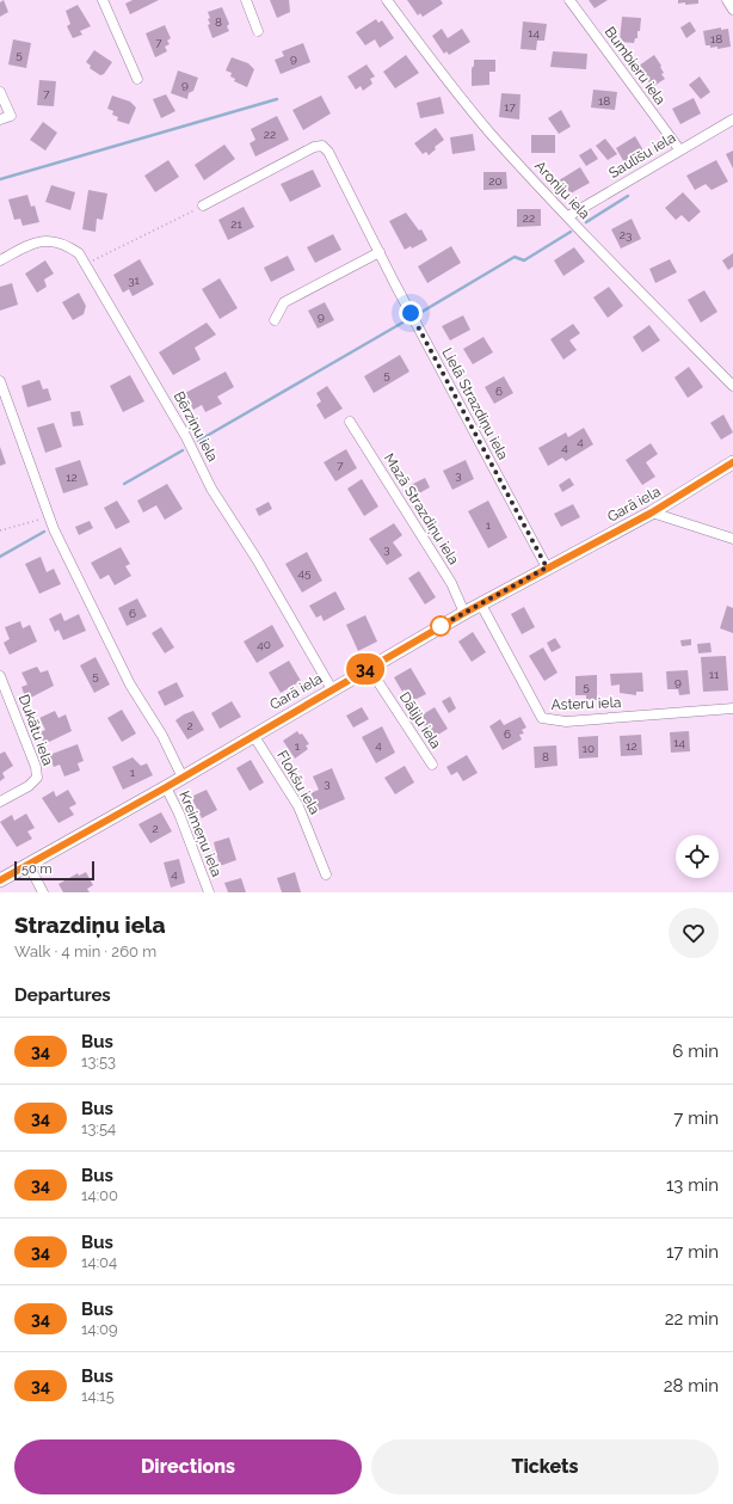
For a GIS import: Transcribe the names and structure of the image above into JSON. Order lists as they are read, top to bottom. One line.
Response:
{"streets":{"street":["Bumbieru iela","Saulīšu iela","Aroniju iela","Lielā Strazdiņu iela","Bērziņu iela","Garā iela","Mazā Strazdiņu iela","Asteru iela","Dāliju iela","Dukātu iela","Flokšu iela","Kreimeņu iela"]},"crossings":[["Bumbieru iela","Saulīšu iela"],["Saulīšu iela","Aroniju iela"],["Lielā Strazdiņu iela","Garā iela"],["Bērziņu iela","Garā iela"],["Garā iela","Mazā Strazdiņu iela"],["Garā iela","Asteru iela"],["Garā iela","Dāliju iela"],["Garā iela","Flokšu iela"],["Garā iela","Kreimeņu iela"]],"lines":["bus line 34"],"house_numbers":["8","14","18","7","5","9","9","7","18","17","22","20","22","21","23","31","9","5","6","4","4","7","3","12","1","3","45","6","40","11","5","9","5","2","6","14","4","1","12","10","8","1","3","2","4"],"scale_bar":"50 m","page":{"on_map":"34","scale":"50 m","heading":[["Strazdiņu iela","Walk · 4 min · 260 m"],"Departures"],"list":[{"mark":"34","name":"Bus","note":"13:53","value":"6 min"},{"mark":"34","name":"Bus","note":"13:54","value":"7 min"},{"mark":"34","name":"Bus","note":"14:00","value":"13 min"},{"mark":"34","name":"Bus","note":"14:04","value":"17 min"},{"mark":"34","name":"Bus","note":"14:09","value":"22 min"},{"mark":"34","name":"Bus","note":"14:15","value":"28 min"}],"buttons":["Directions","Tickets"]}}
